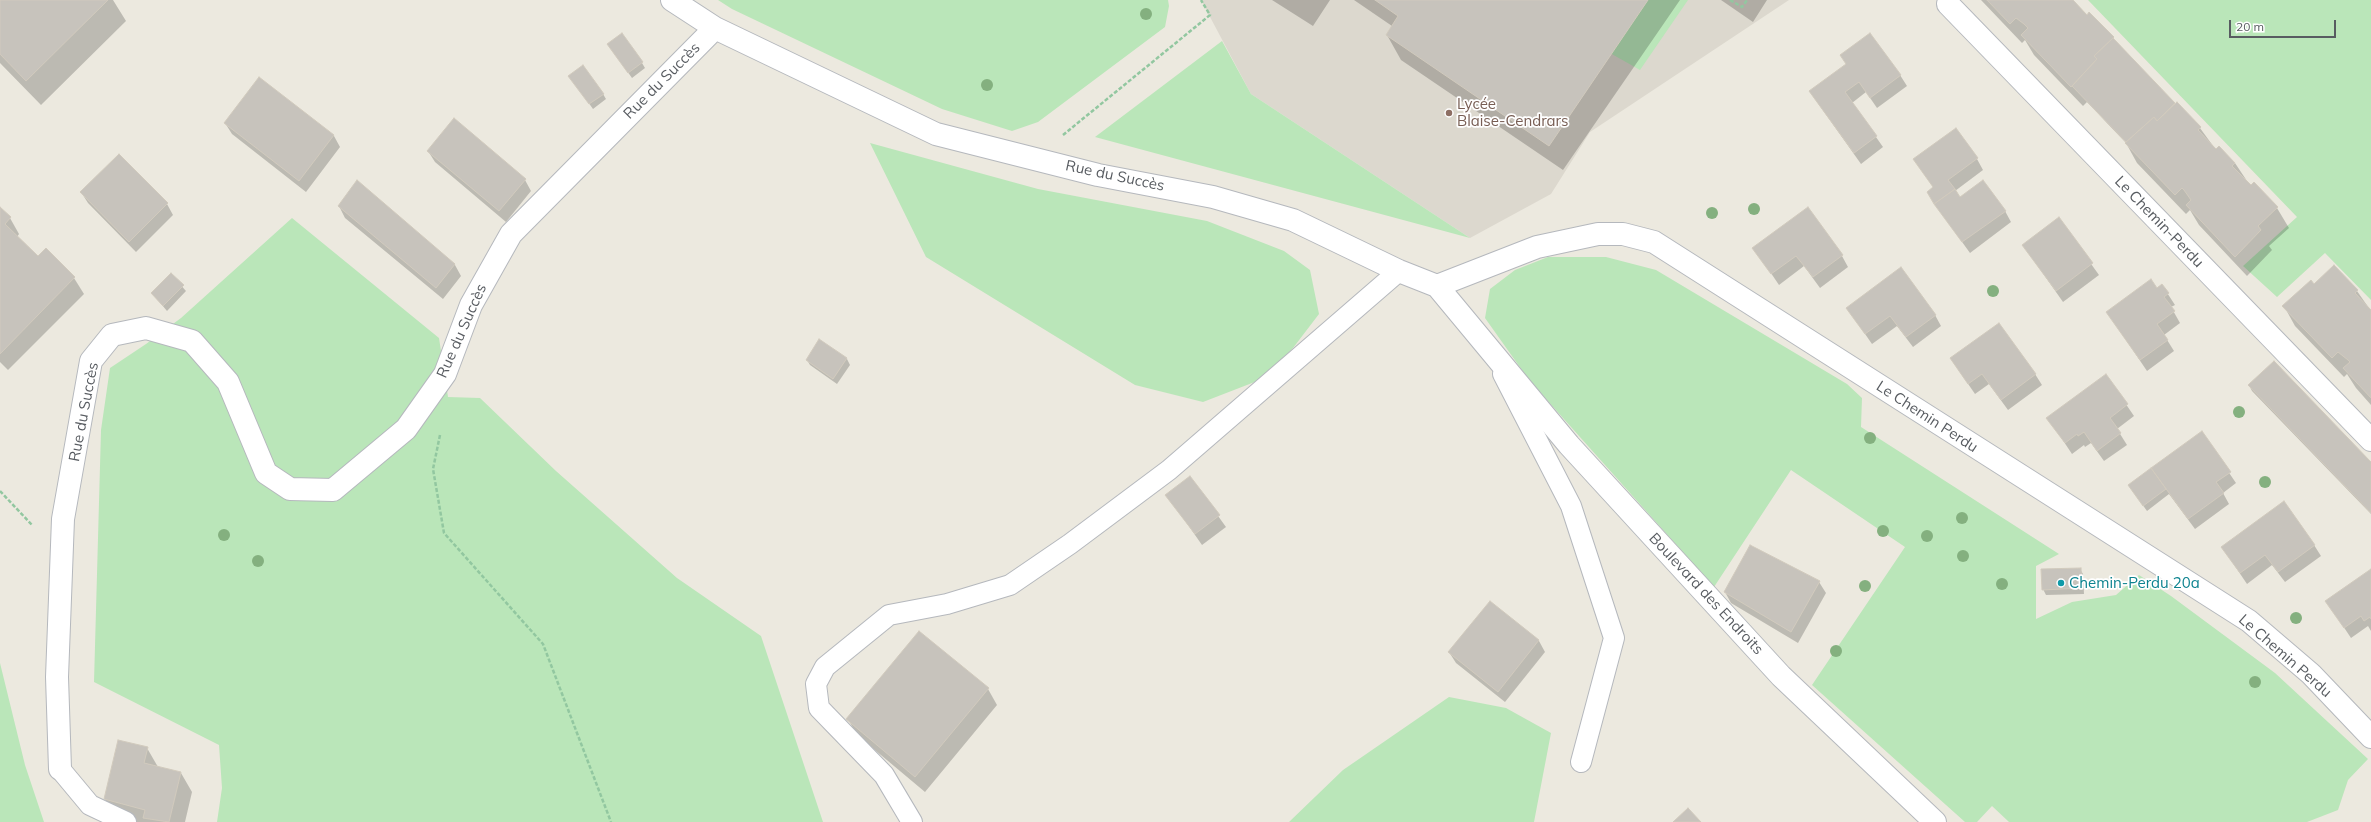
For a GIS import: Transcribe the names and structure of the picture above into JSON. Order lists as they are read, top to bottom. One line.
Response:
{"streets":{"street":["Rue du Succès","Le Chemin-Perdu","Le Chemin Perdu","Boulevard des Endroits"]},"crossings":[["Rue du Succès","Le Chemin Perdu"],["Rue du Succès","Boulevard des Endroits"]],"places":["Lycée Blaise-Cendrars","Chemin-Perdu 20a"],"scale_bar":"20 m"}
